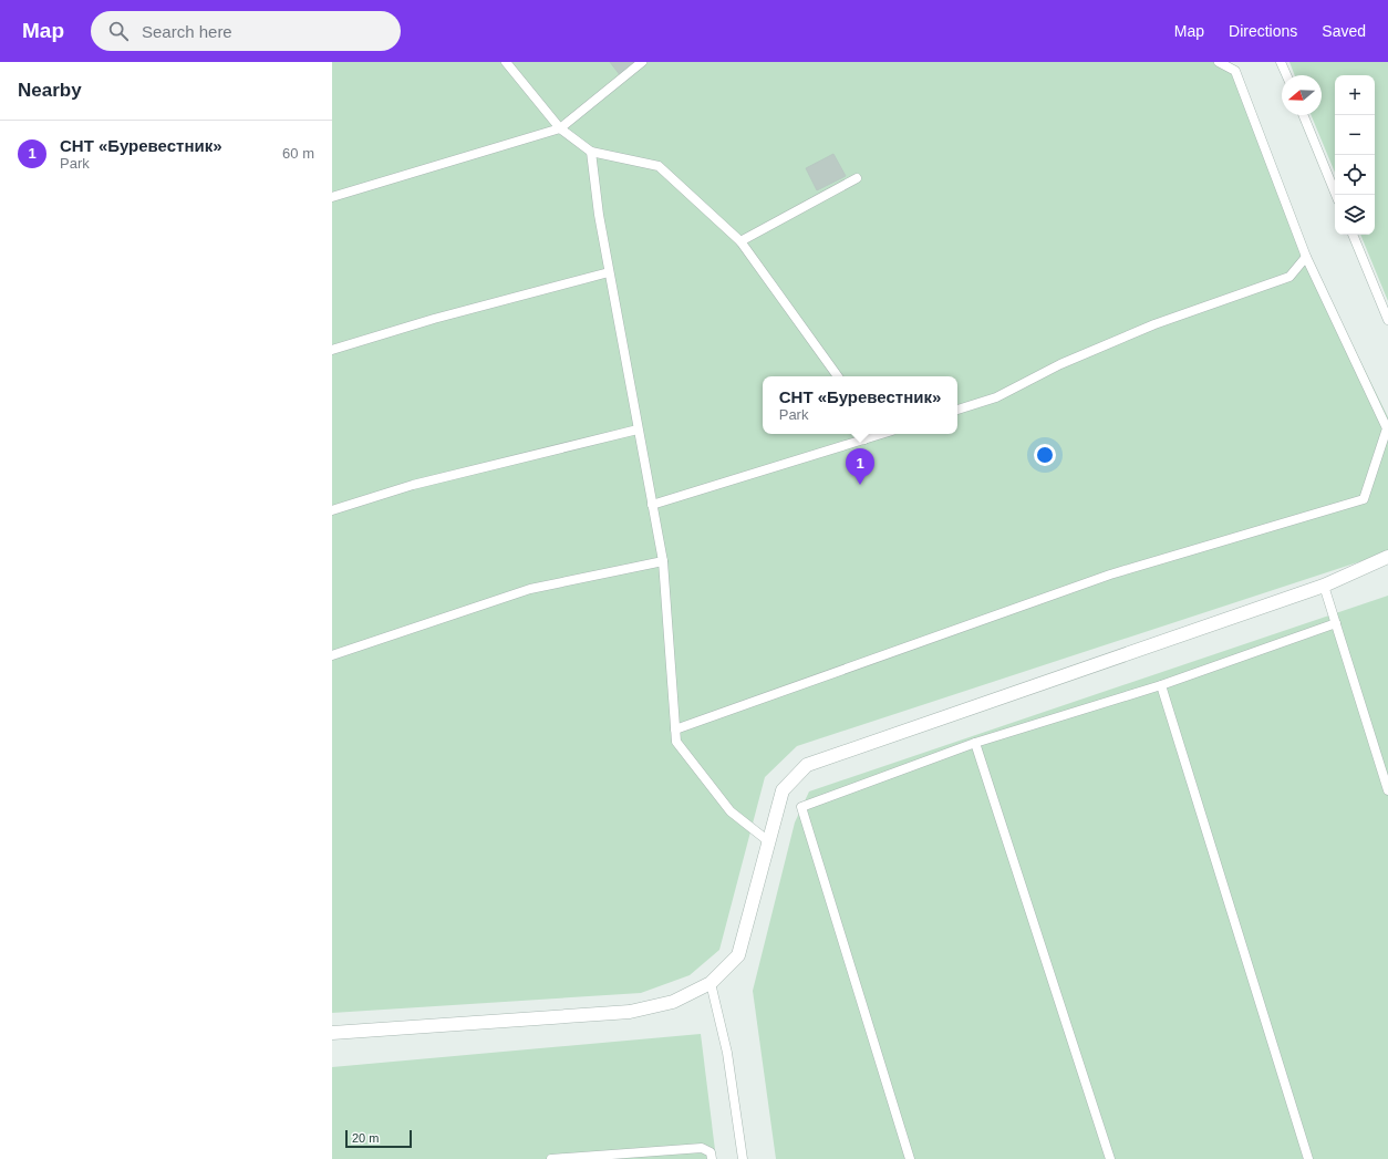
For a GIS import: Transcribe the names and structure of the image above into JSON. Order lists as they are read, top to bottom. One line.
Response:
{"scale_bar":"20 m","north":"left","page":{"header":"Map","search":"Search here","nav":["Map","Directions","Saved"],"heading":"Nearby","map_buttons":["+","−"],"list":[{"mark":"1","name":"СНТ «Буревестник»","note":"Park","value":"60 m"}],"popup":["СНТ «Буревестник»","Park"],"pins":"1","scale":"20 m"}}
